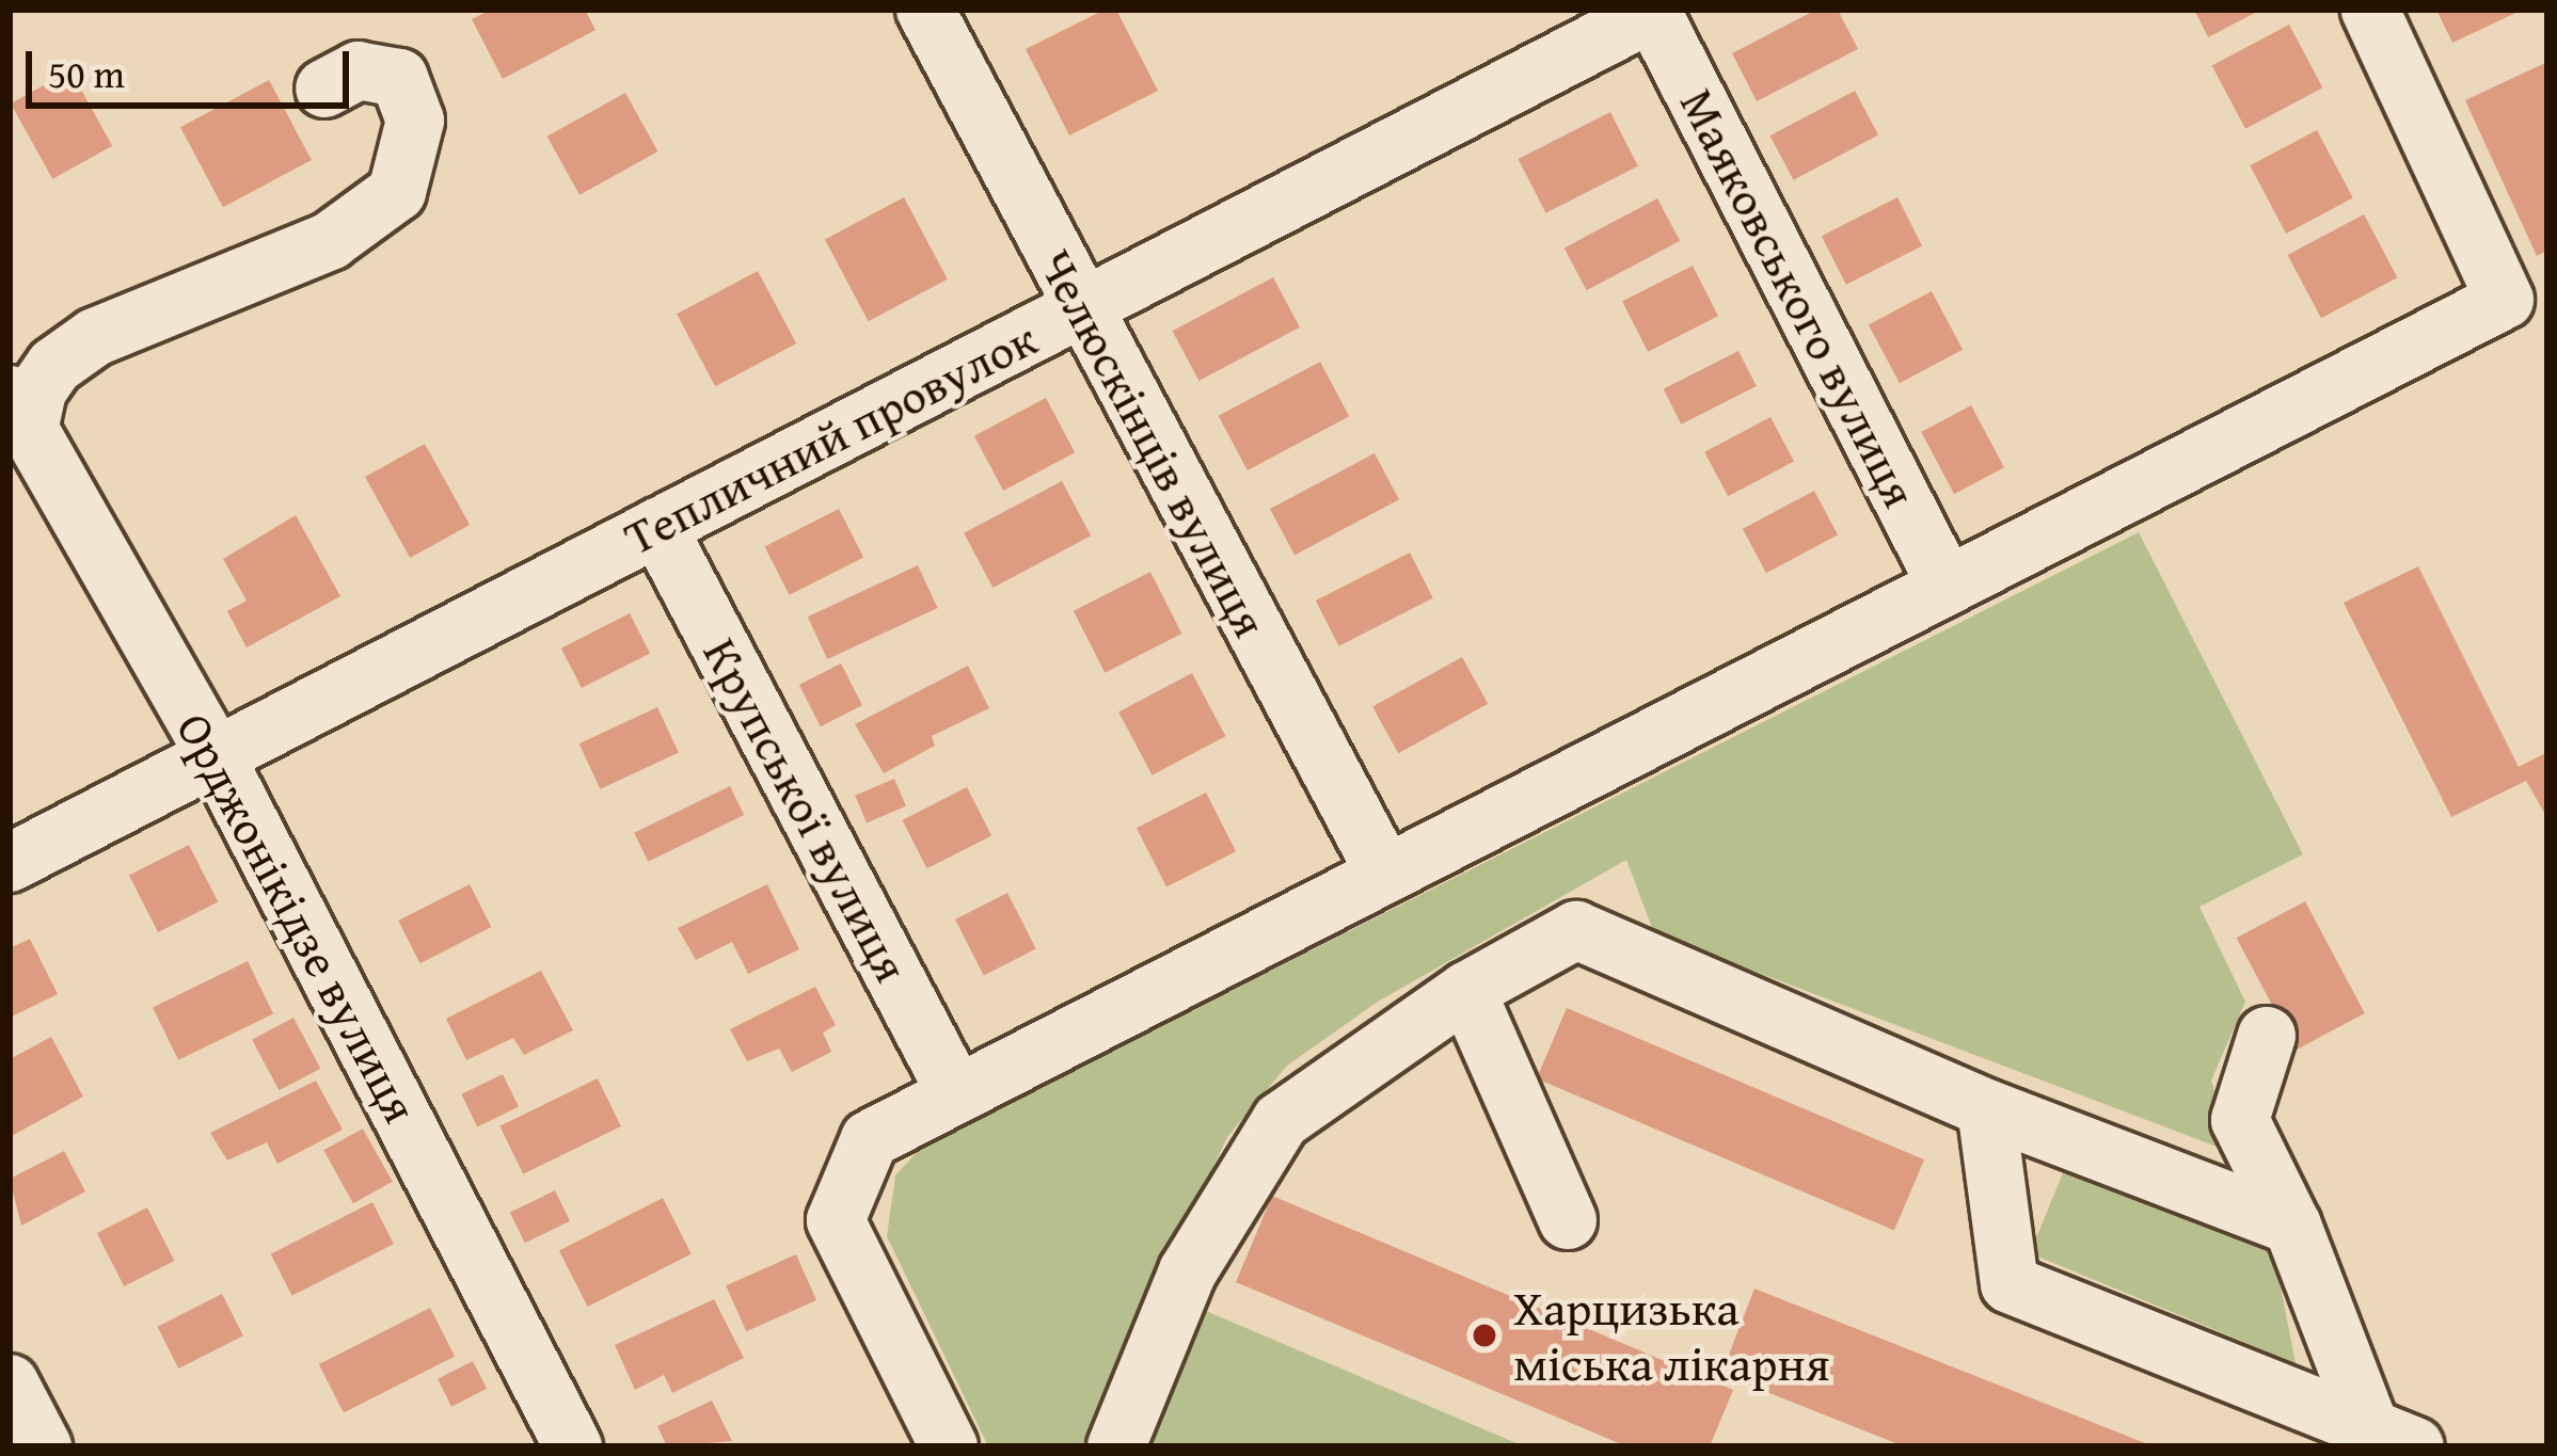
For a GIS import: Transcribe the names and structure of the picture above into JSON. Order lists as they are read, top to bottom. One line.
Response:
{"streets":{"street":["Маяковського вулиця","Тепличний провулок","Челюскінців вулиця","Крупської вулиця","Орджонікідзе вулиця"]},"crossings":[["Маяковського вулиця","Тепличний провулок"],["Тепличний провулок","Челюскінців вулиця"],["Тепличний провулок","Крупської вулиця"],["Тепличний провулок","Орджонікідзе вулиця"]],"places":["Харцизька міська лікарня"],"scale_bar":"50 m"}
